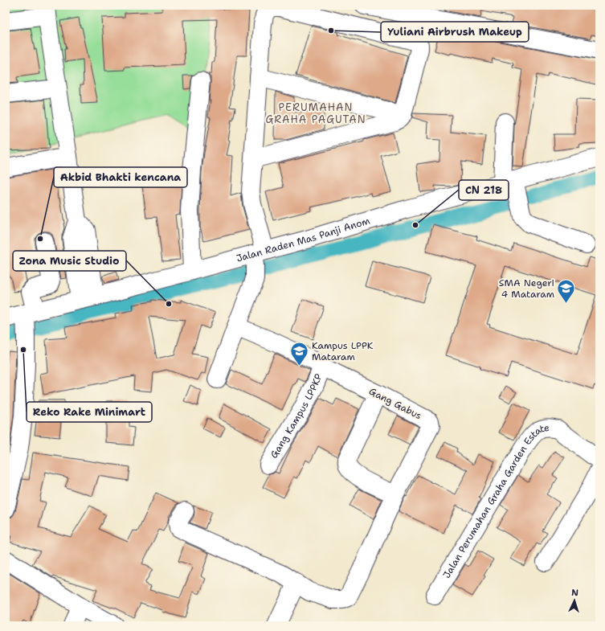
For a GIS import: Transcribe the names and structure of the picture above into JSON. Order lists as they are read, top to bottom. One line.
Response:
{"streets":{"street":["Jalan Raden Mas Panji Anom","Gang Gabus","Gang Kampus LPPKP","Jalan Perumahan Graha Garden Estate"]},"crossings":[["Gang Gabus","Gang Kampus LPPKP"]],"districts":["PERUMAHAN GRAHA PAGUTAN"],"places":{"other":["Yuliani Airbrush Makeup","CN 218","Akbid Bhakti kencana","Zona Music Studio","Reko Rake Minimart"],"school or university":["SMA Negeri 4 Mataram","Kampus LPPK Mataram"]},"north":"top"}
